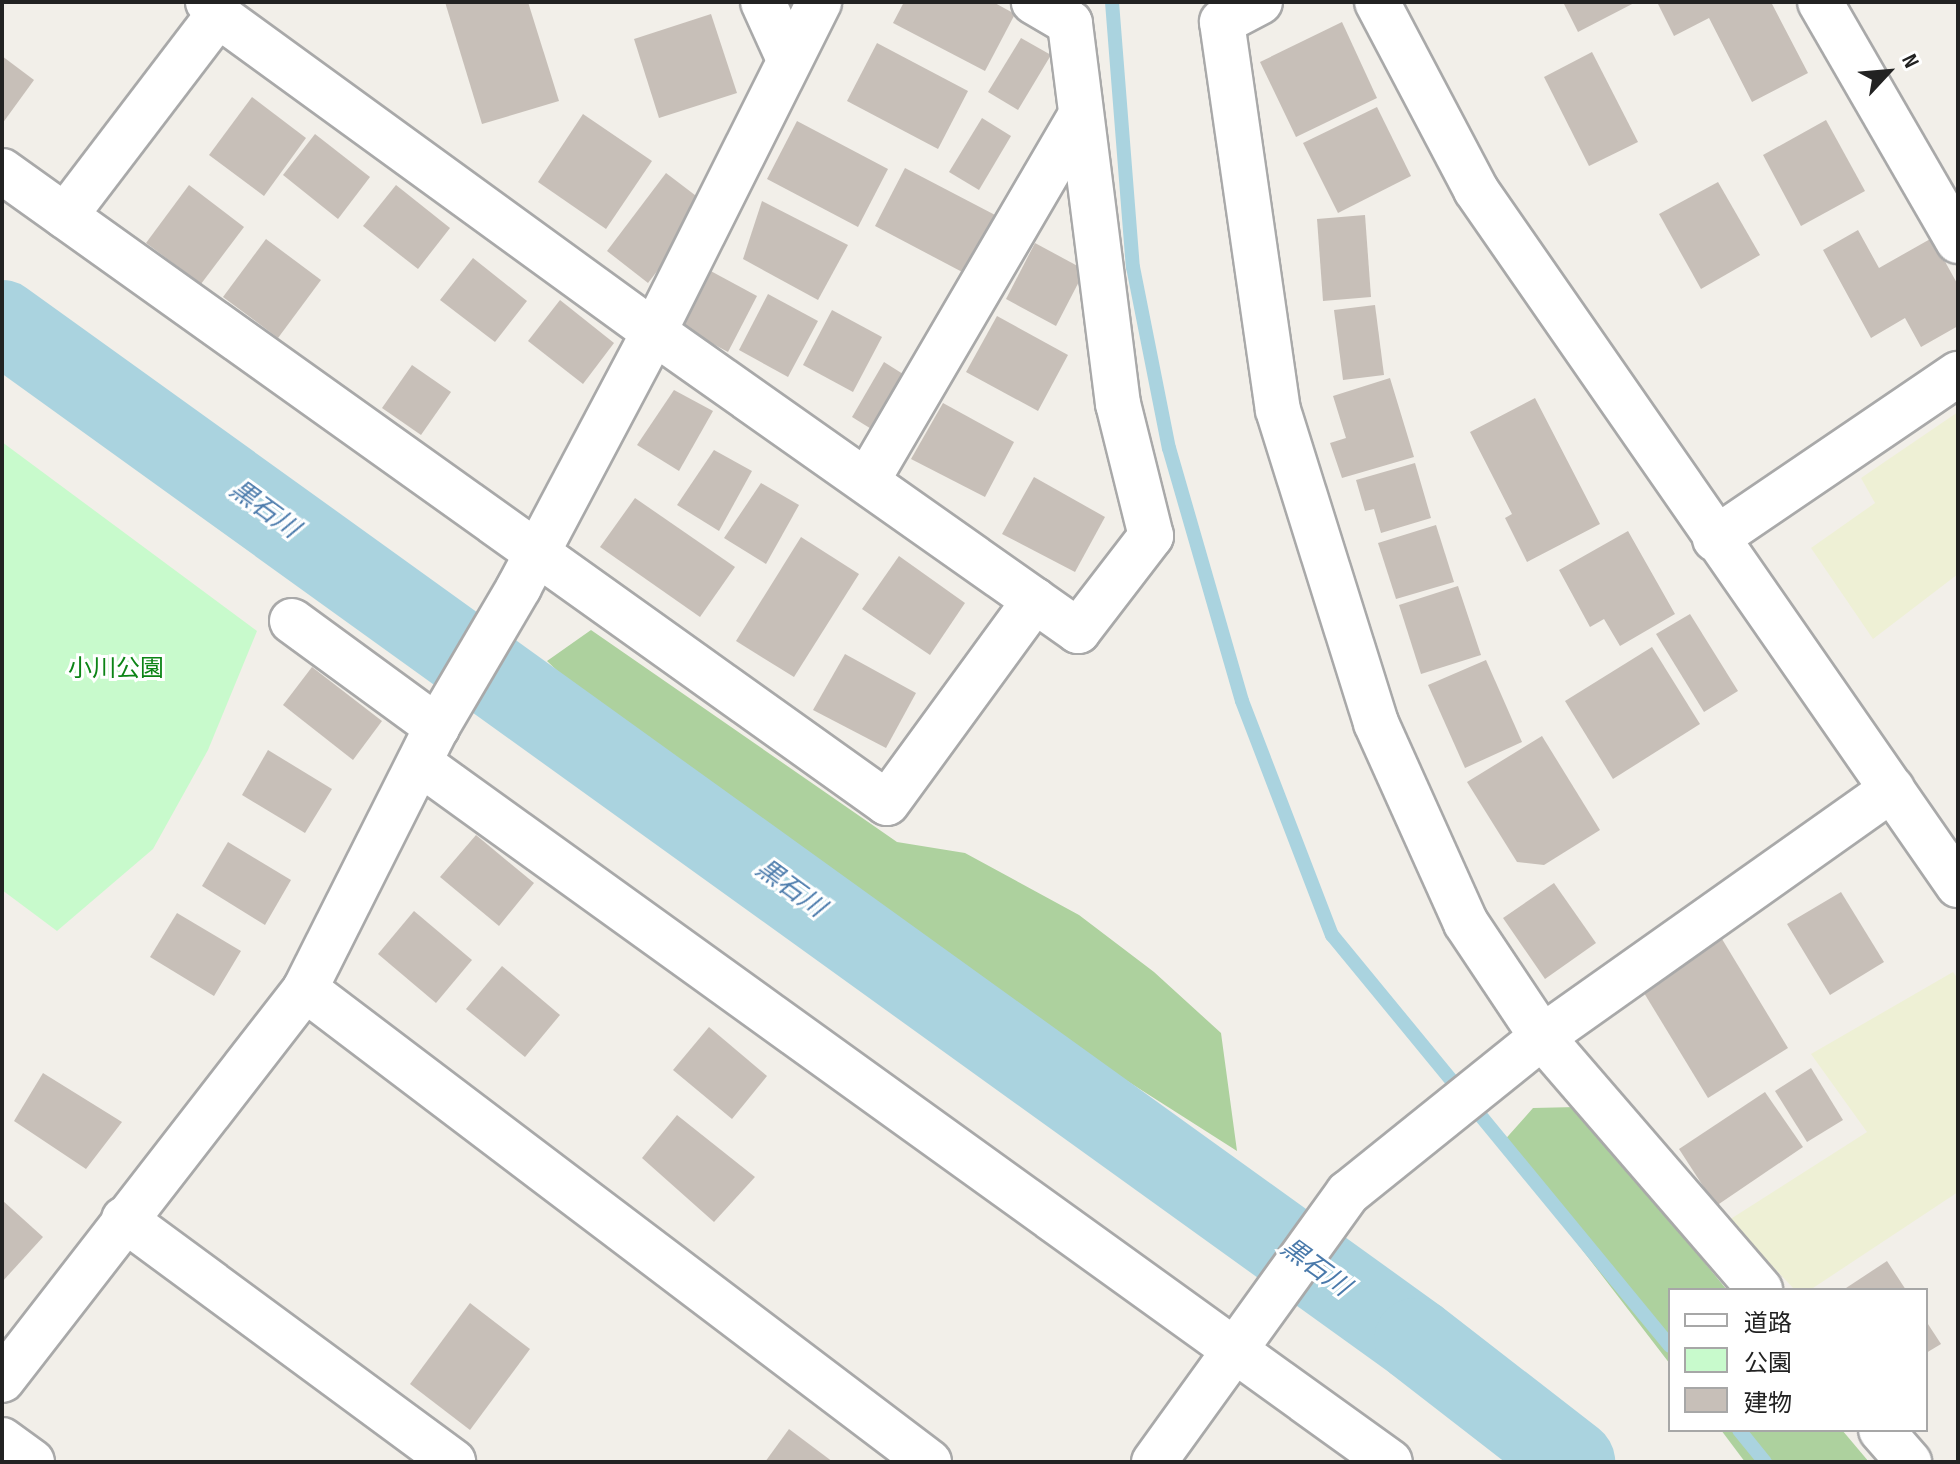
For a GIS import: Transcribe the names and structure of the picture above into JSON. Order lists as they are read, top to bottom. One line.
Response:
{"water":["黒石川"],"parks":["小川公園"],"legend":["道路","公園","建物"],"north":"top right"}
